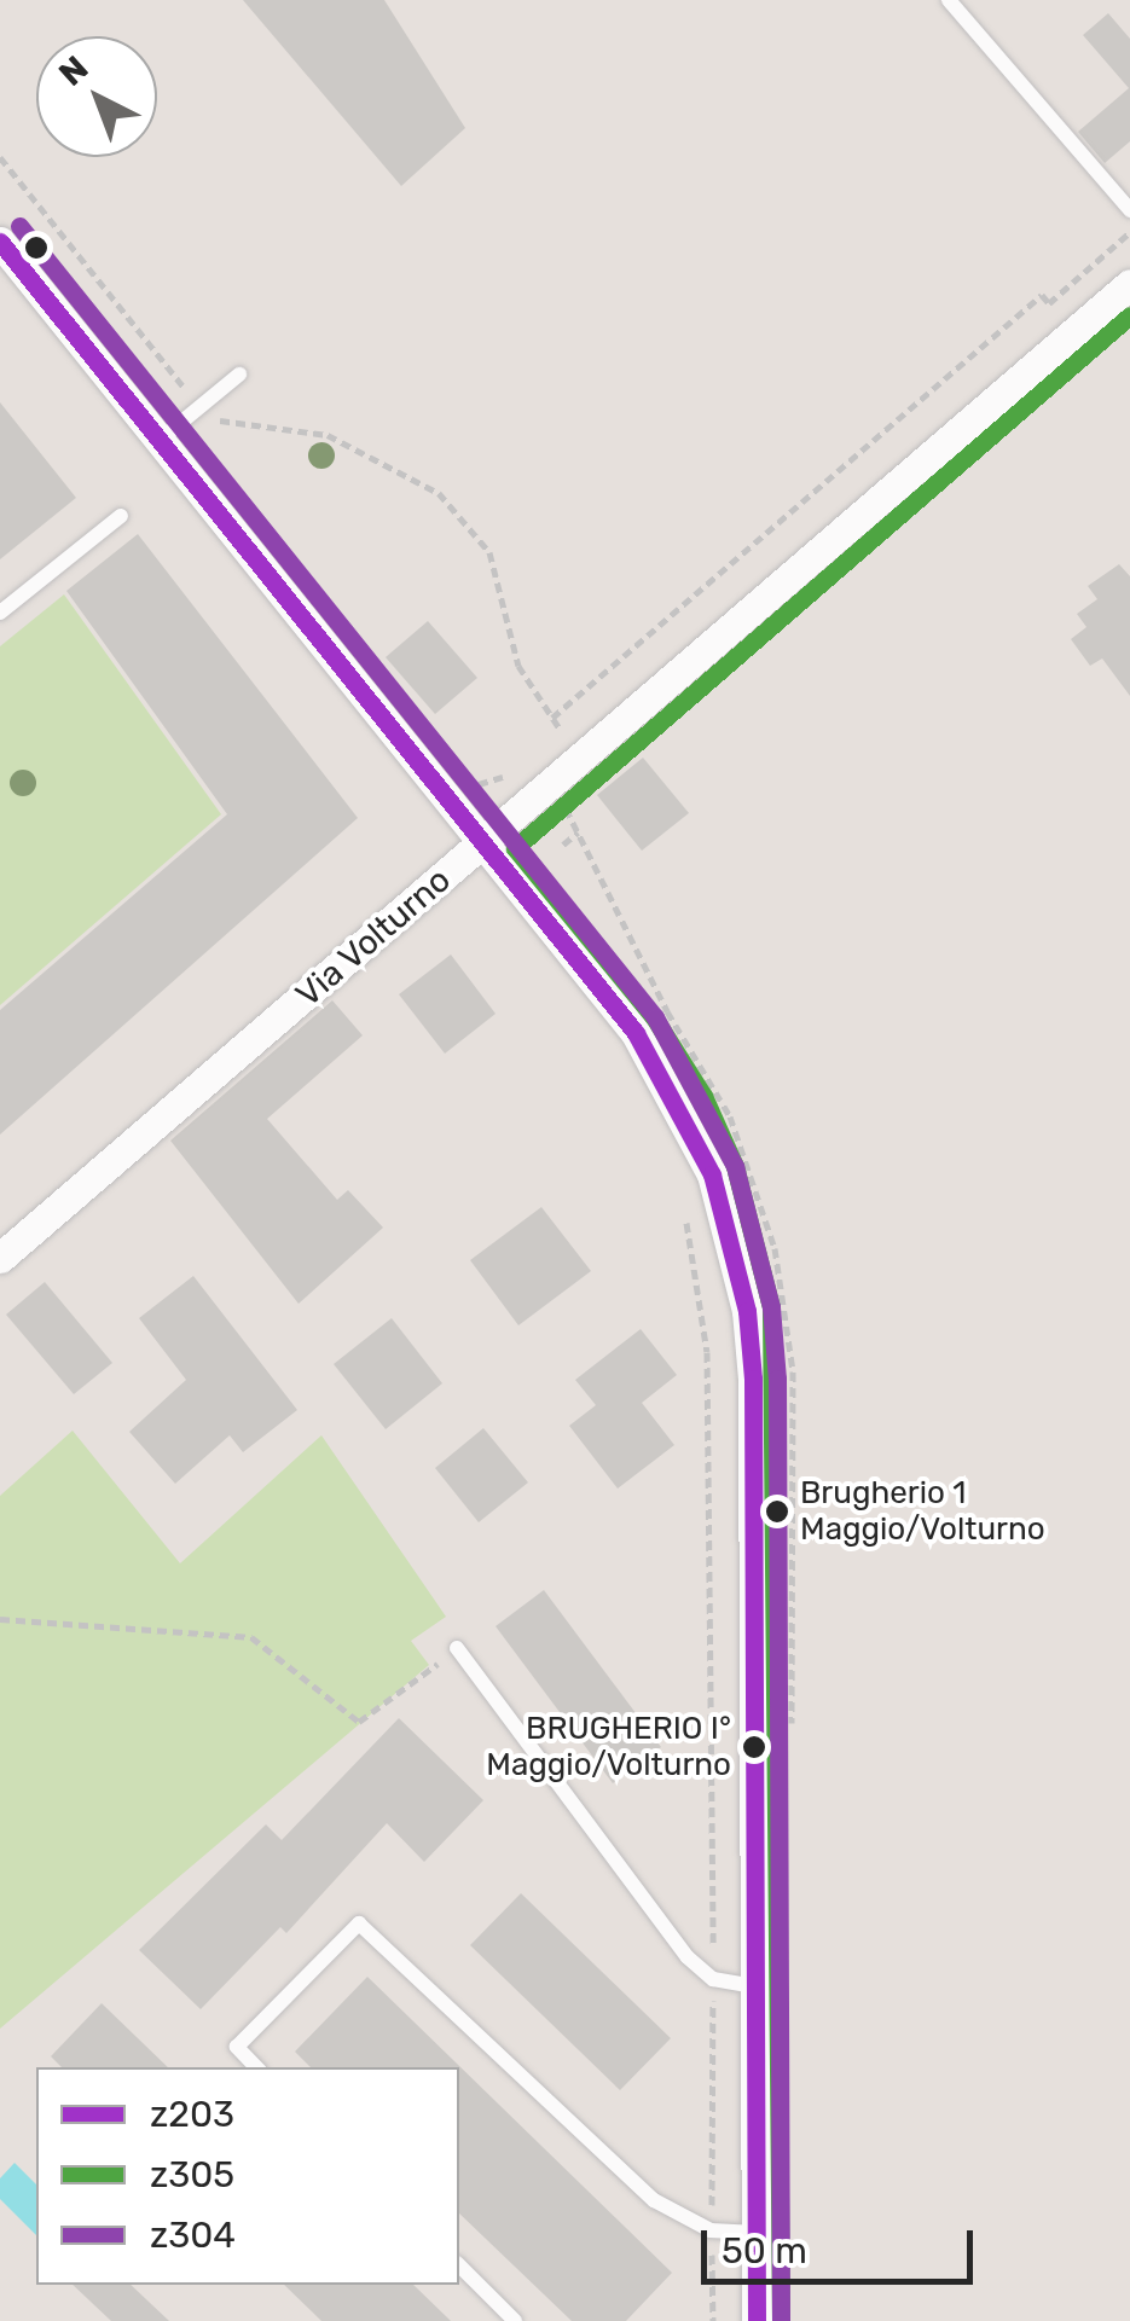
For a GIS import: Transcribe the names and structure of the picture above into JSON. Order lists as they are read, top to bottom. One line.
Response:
{"streets":{"street":["Via Volturno"]},"places":["Brugherio 1 Maggio/Volturno","BRUGHERIO I° Maggio/Volturno"],"lines":["transit line z304","transit line z203","transit line z305"],"legend":["z203","z305","z304"],"scale_bar":"50 m","north":"top left"}
